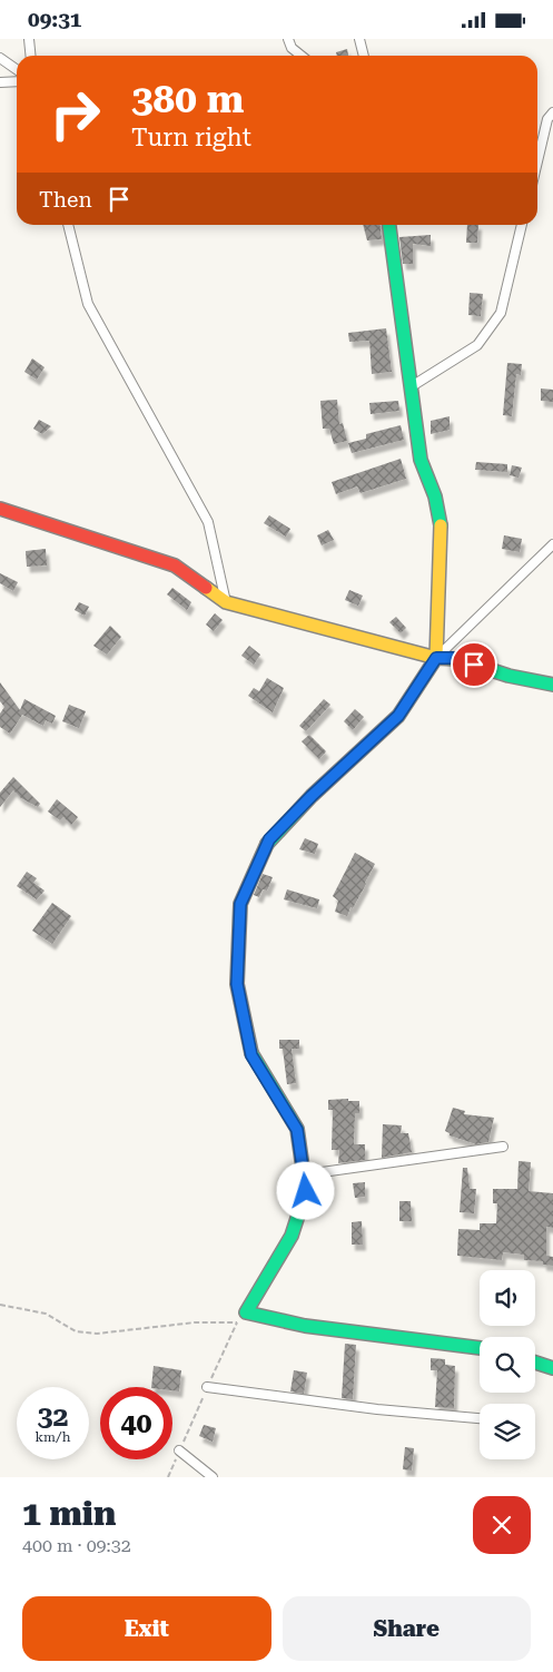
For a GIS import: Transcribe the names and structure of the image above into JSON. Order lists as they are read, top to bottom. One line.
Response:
{"page":{"status":"09:31","turn":["380 m","Turn right"],"then":"Then","speed":"32 km/h","limit":"40","heading":["1 min","400 m · 09:32"],"buttons":["Exit","Share"]}}
